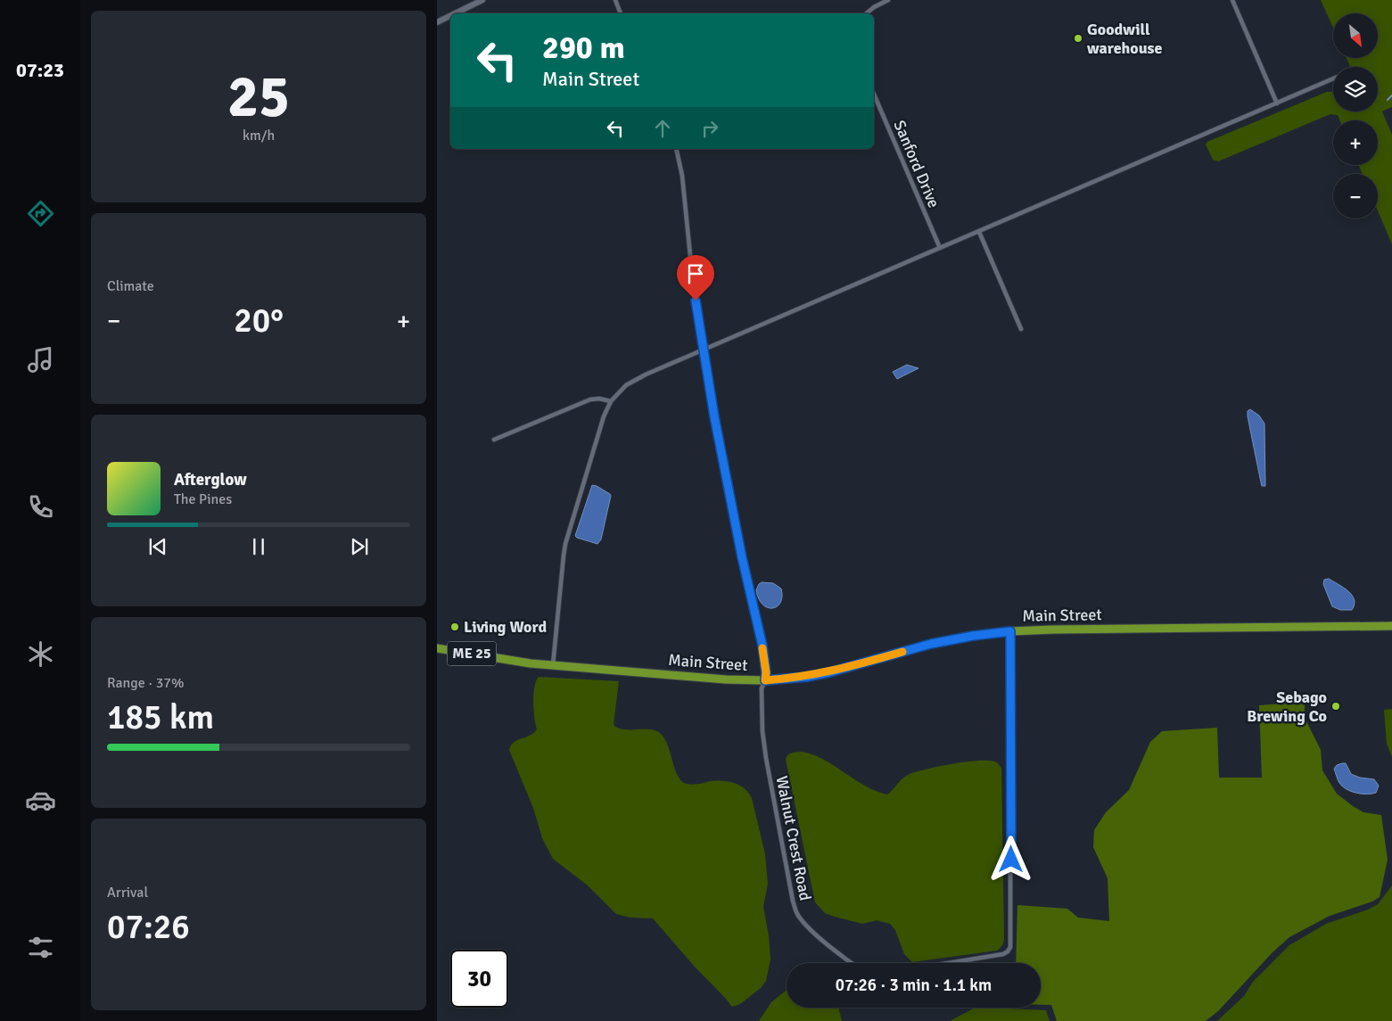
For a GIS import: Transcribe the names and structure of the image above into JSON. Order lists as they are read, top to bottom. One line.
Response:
{"streets":{"highway":["Main Street","ME 25"],"street":["Sanford Drive","Walnut Crest Road"]},"crossings":[["Main Street","Walnut Crest Road"]],"places":["Goodwill warehouse","Living Word","Sebago Brewing Co"],"north":"bottom right","page":{"tabs":"07:23","tile":[["25","km/h"],"Climate",["Range · 37%","185 km"],["Arrival","07:26"]],"map_buttons":["+","−"],"turn":["290 m","Main Street"],"heat":["−","20°","+"],"song":["Afterglow","The Pines"],"limit":"30","trip":"07:26 · 3 min · 1.1 km"}}
